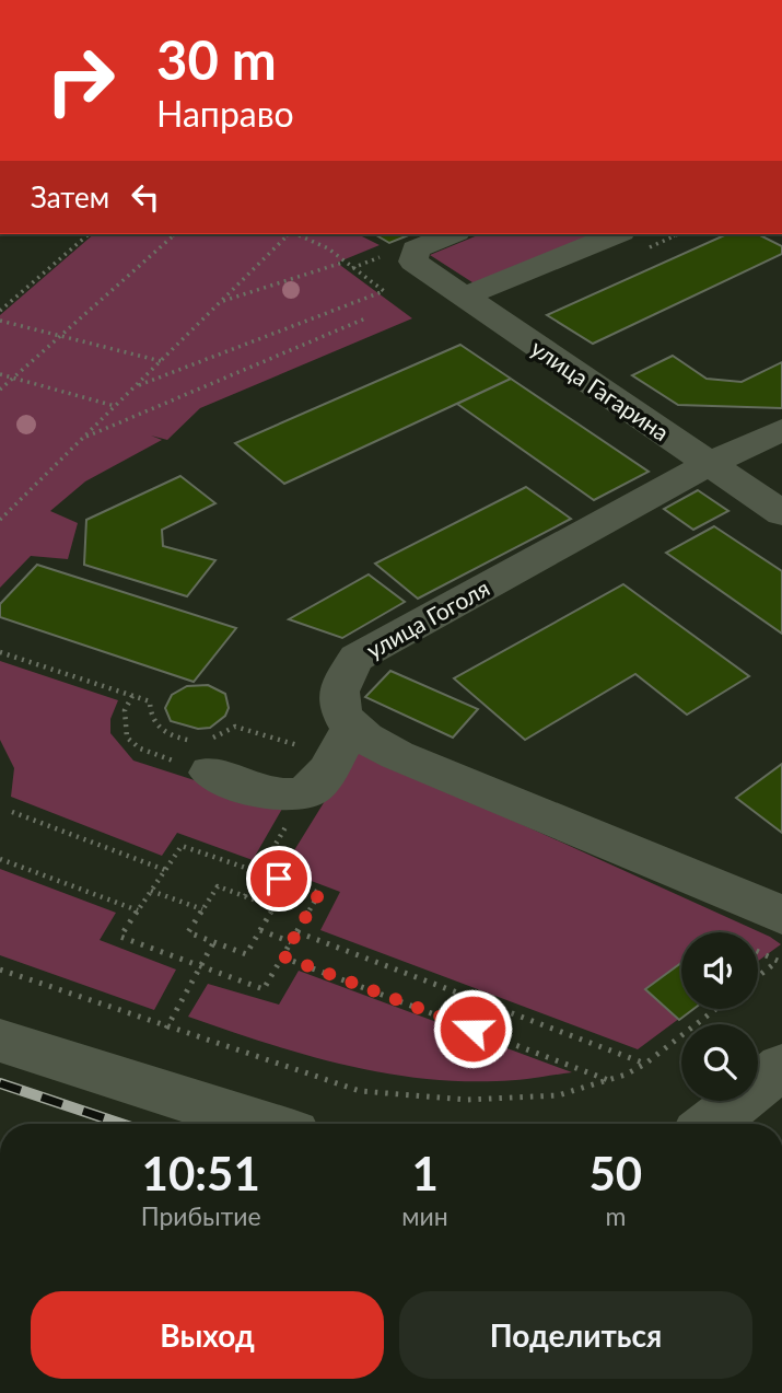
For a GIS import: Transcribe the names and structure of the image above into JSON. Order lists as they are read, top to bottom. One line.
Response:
{"streets":{"street":["улица Гагарина","улица Гоголя"]},"crossings":[["улица Гагарина","улица Гоголя"]],"page":{"turn":["30 m","Направо"],"then":"Затем","eta":["10:51","Прибытие","1","мин","50","m"],"buttons":["Выход","Поделиться"]}}
